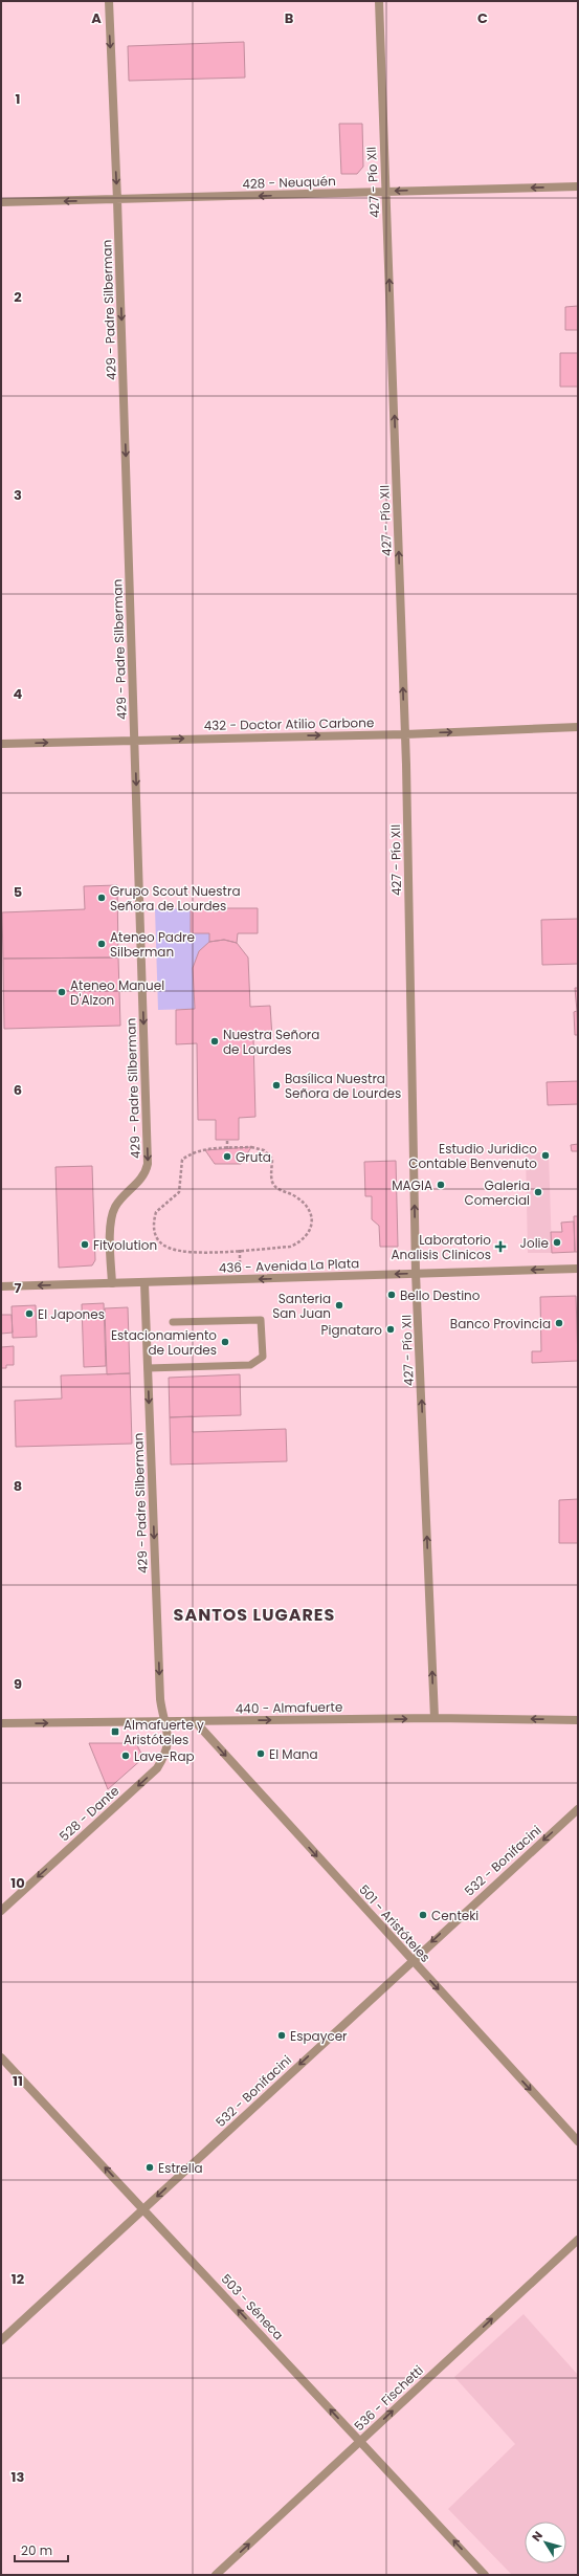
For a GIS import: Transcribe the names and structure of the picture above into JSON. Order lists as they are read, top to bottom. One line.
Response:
{"streets":{"street":["428 - Neuquén","427 - Pío XII","429 - Padre Silberman","432 - Doctor Atilio Carbone","436 - Avenida La Plata","440 - Almafuerte","528 - Dante","532 - Bonifacini","501 - Aristóteles","503 - Séneca","536 - Fischetti"]},"crossings":[["428 - Neuquén","427 - Pío XII"],["428 - Neuquén","429 - Padre Silberman"],["427 - Pío XII","432 - Doctor Atilio Carbone"],["427 - Pío XII","436 - Avenida La Plata"],["427 - Pío XII","440 - Almafuerte"],["429 - Padre Silberman","432 - Doctor Atilio Carbone"],["429 - Padre Silberman","436 - Avenida La Plata"],["429 - Padre Silberman","440 - Almafuerte"],["429 - Padre Silberman","528 - Dante"],["440 - Almafuerte","528 - Dante"],["440 - Almafuerte","501 - Aristóteles"],["532 - Bonifacini","501 - Aristóteles"],["532 - Bonifacini","503 - Séneca"],["503 - Séneca","536 - Fischetti"]],"one_way":["428 - Neuquén","427 - Pío XII","429 - Padre Silberman","432 - Doctor Atilio Carbone","436 - Avenida La Plata","528 - Dante","532 - Bonifacini","501 - Aristóteles","503 - Séneca","536 - Fischetti"],"districts":["SANTOS LUGARES"],"places":{"other":["Grupo Scout Nuestra Señora de Lourdes","Ateneo Padre Silberman","Ateneo Manuel D'Alzon","Nuestra Señora de Lourdes","Basílica Nuestra Señora de Lourdes","Estudio Juridico Contable Benvenuto","Gruta","MAGIA","Galeria Comercial","Jolie","Fitvolution","Bello Destino","Santeria San Juan","El Japones","Banco Provincia","Pignataro","Estacionamiento de Lourdes","El Mana","Lave-Rap","Centeki","Espaycer","Estrella"],"health":["Laboratorio Analisis Clinicos"],"transit":["Almafuerte y Aristóteles"]},"scale_bar":"20 m","north":"top left","grid":{"columns":["A","B","C"],"rows":["1","2","3","4","5","6","7","8","9","10","11","12","13"]}}
